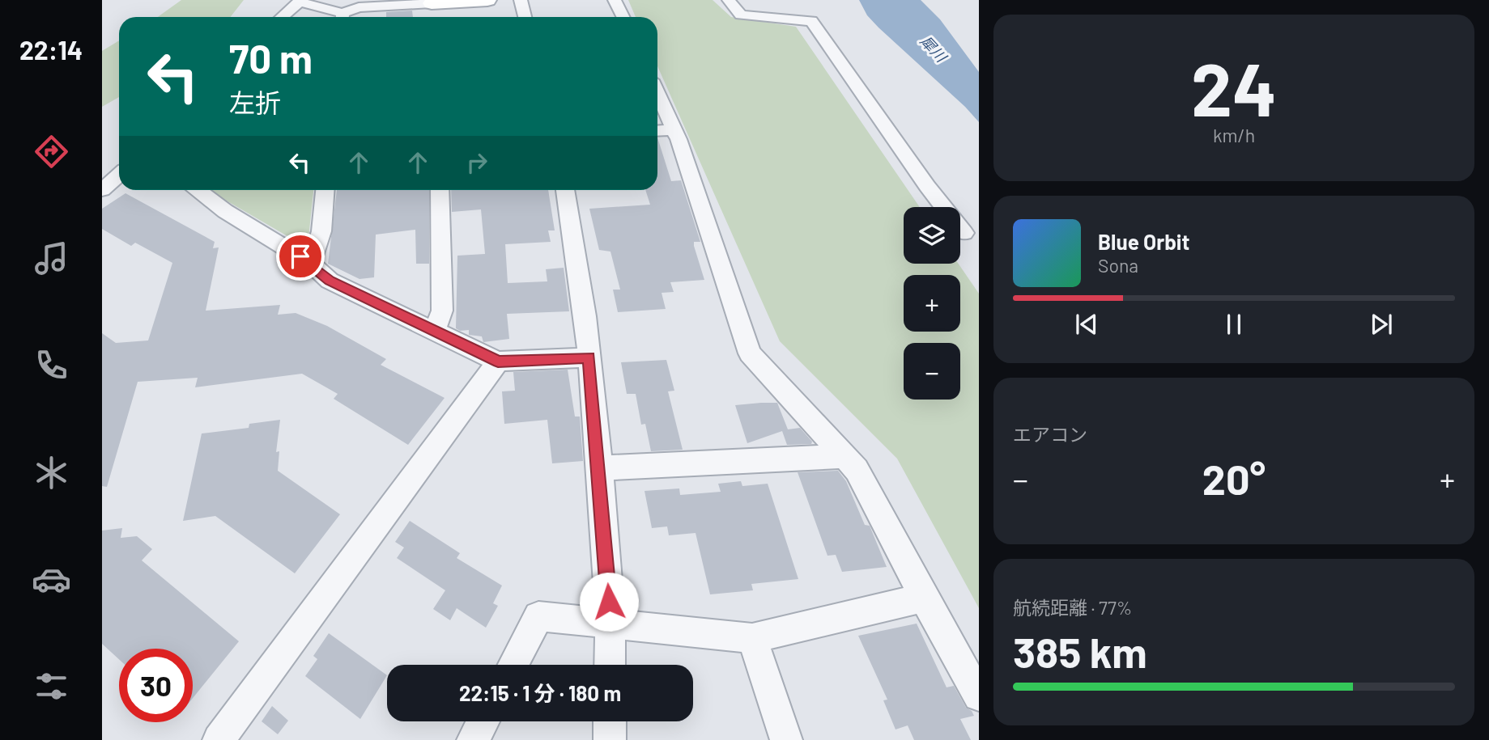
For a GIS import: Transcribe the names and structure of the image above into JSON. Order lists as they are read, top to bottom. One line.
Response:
{"water":["犀川"],"page":{"tabs":"22:14","tile":[["24","km/h"],"エアコン",["航続距離 · 77%","385 km"]],"turn":["70 m","左折"],"map_buttons":["+","−"],"song":["Blue Orbit","Sona"],"heat":["−","20°","+"],"limit":"30","trip":"22:15 · 1 分 · 180 m"}}
